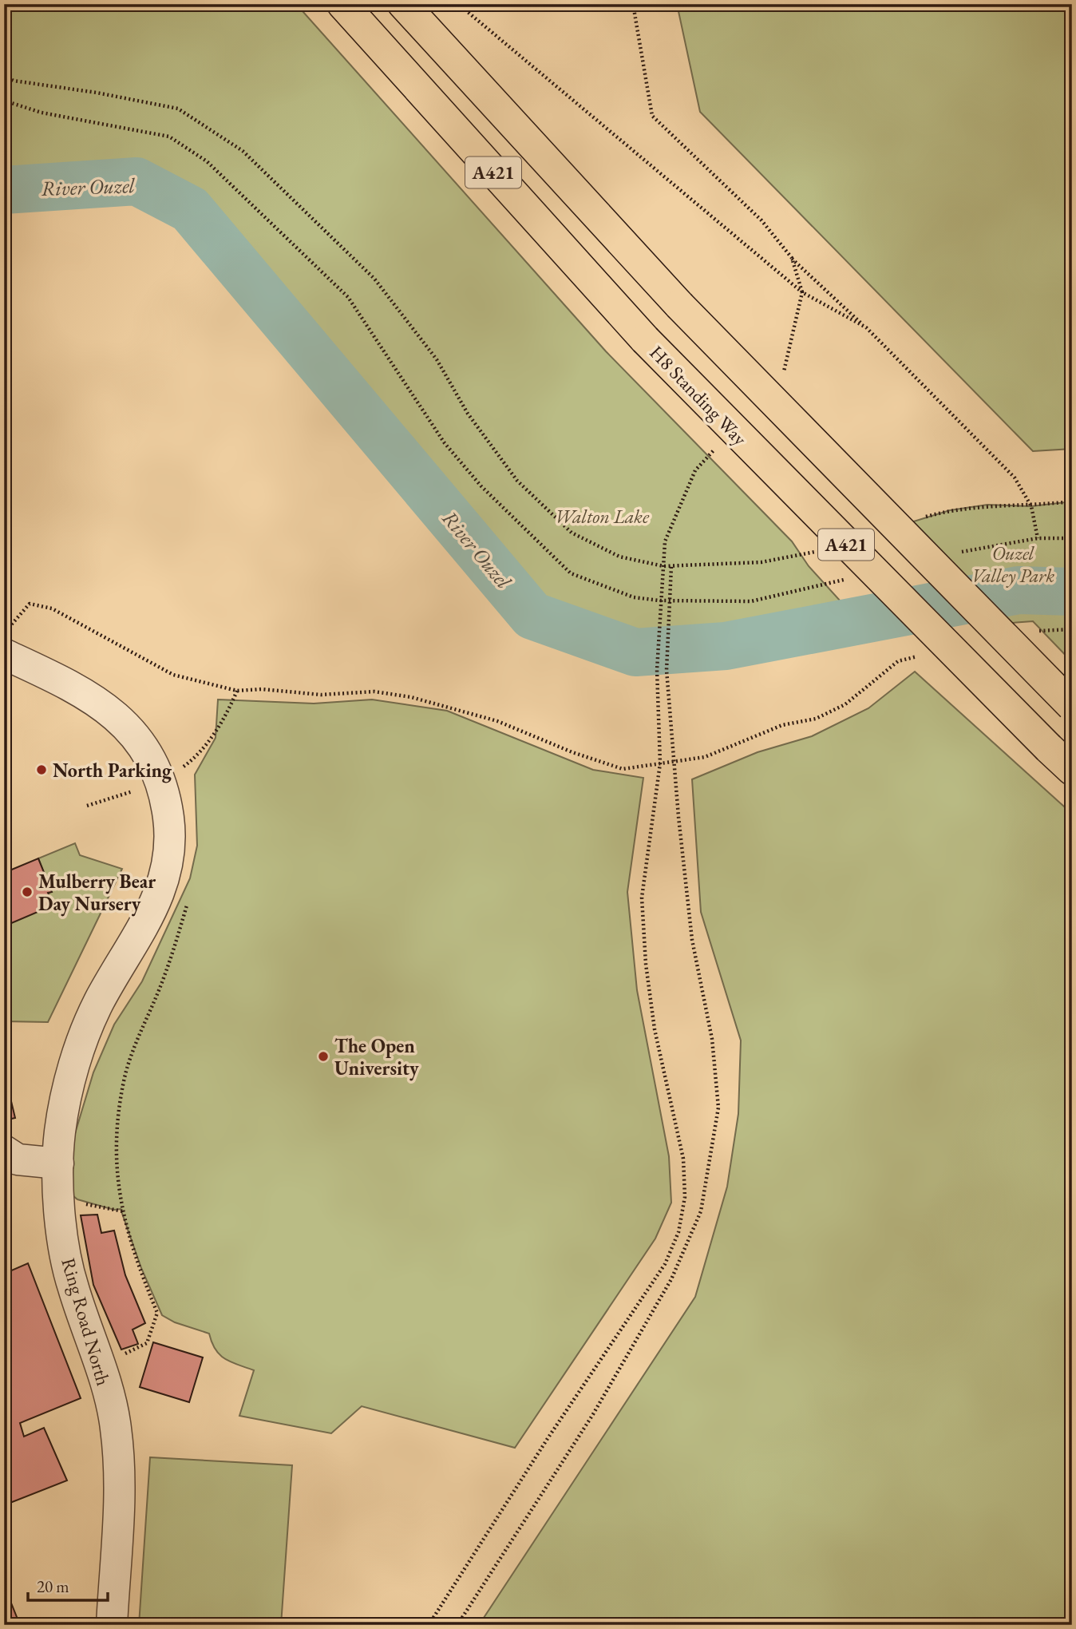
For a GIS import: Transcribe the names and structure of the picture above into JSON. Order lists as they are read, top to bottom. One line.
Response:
{"streets":{"highway":["A421","H8 Standing Way"],"lane":["Ring Road North"]},"water":["River Ouzel"],"parks":["Walton Lake","Ouzel Valley Park"],"places":["North Parking","Mulberry Bear Day Nursery","The Open University"],"scale_bar":"20 m"}
